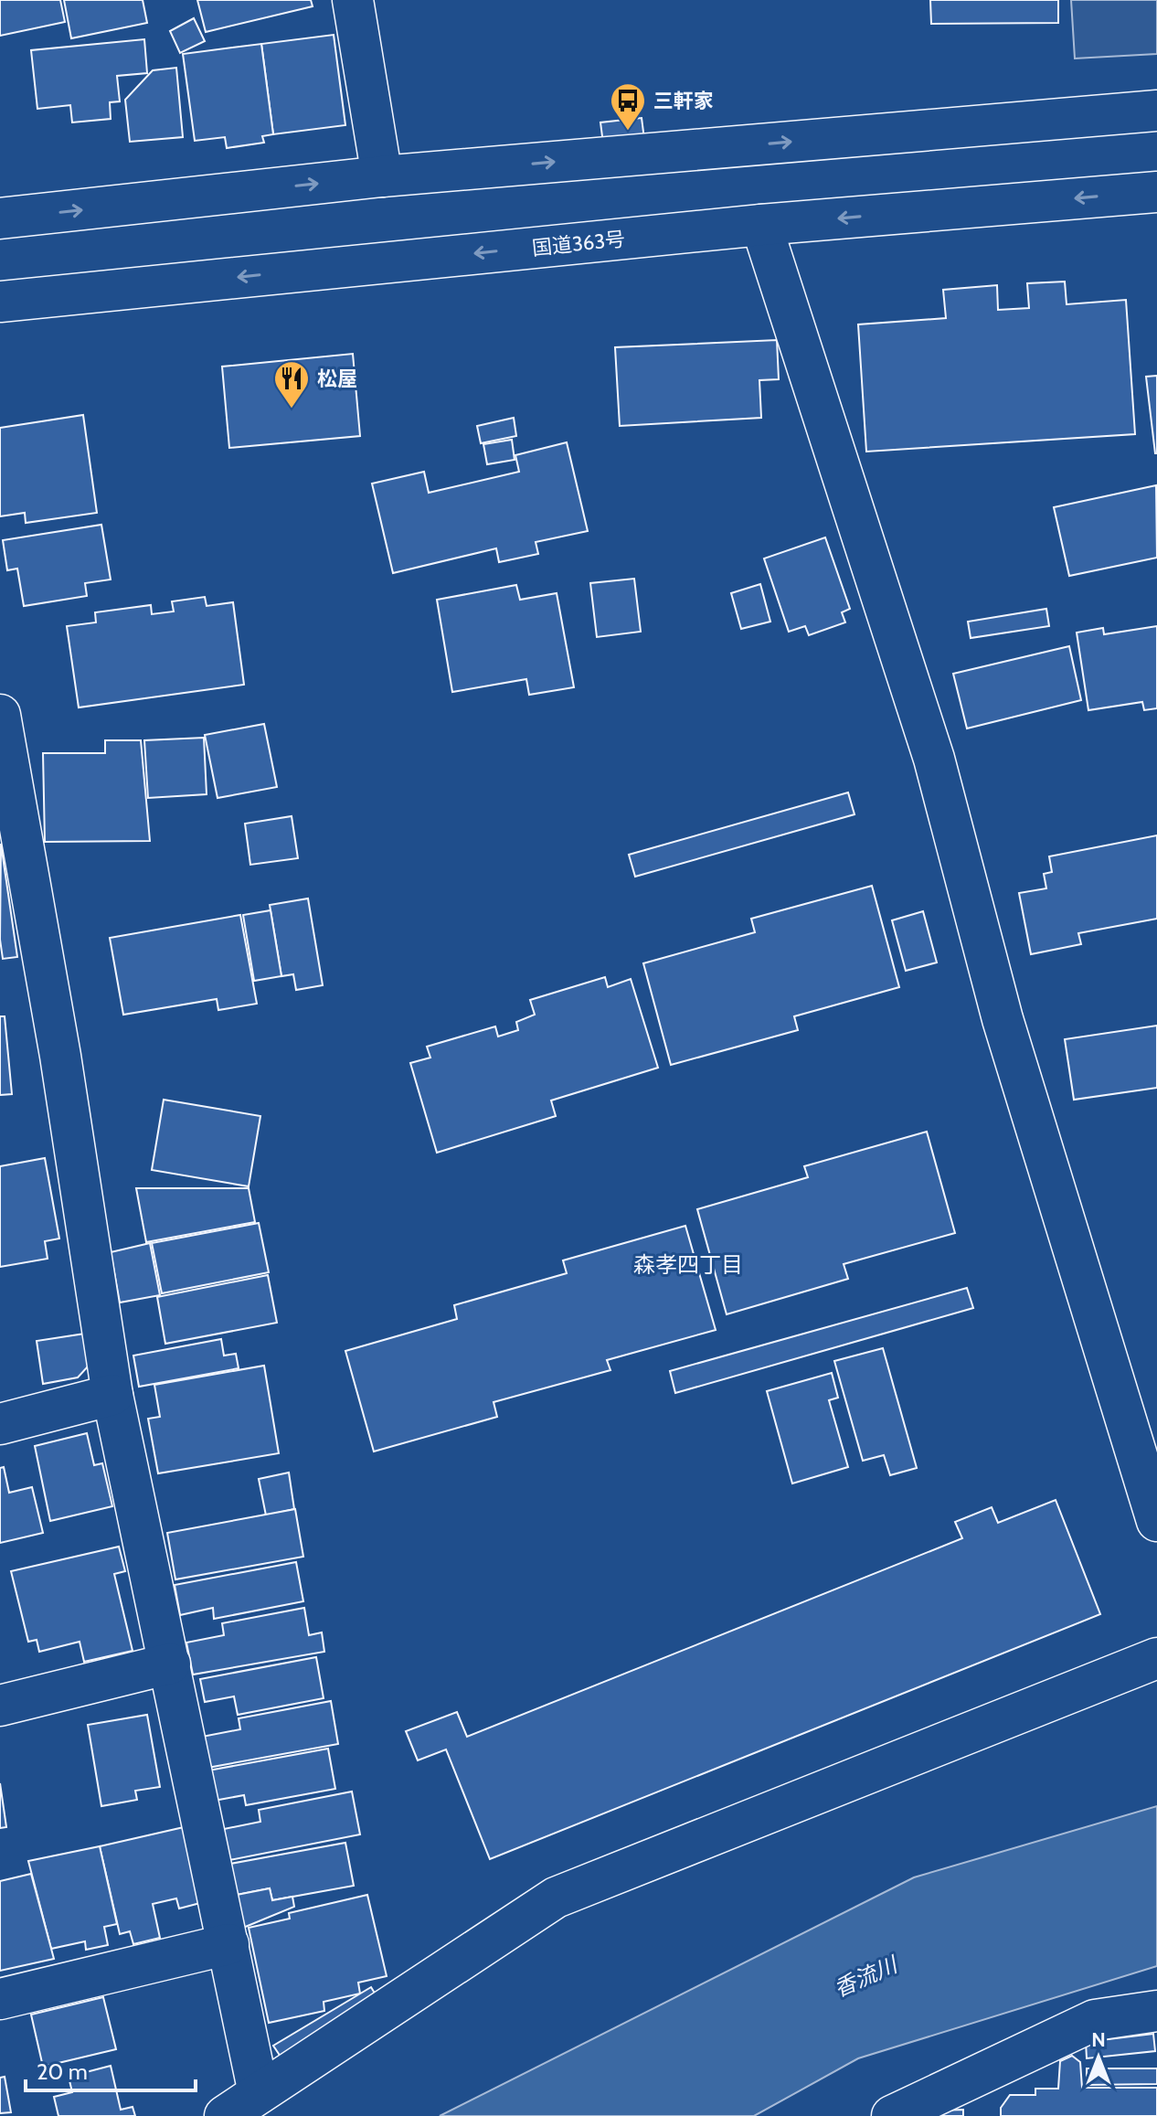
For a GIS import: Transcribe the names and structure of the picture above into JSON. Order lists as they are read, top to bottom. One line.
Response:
{"streets":{"main road":["国道363号"]},"districts":["森孝四丁目"],"water":["香流川"],"places":{"bus stop":["三軒家"],"restaurant":["松屋"]},"scale_bar":"20 m","north":"top"}
